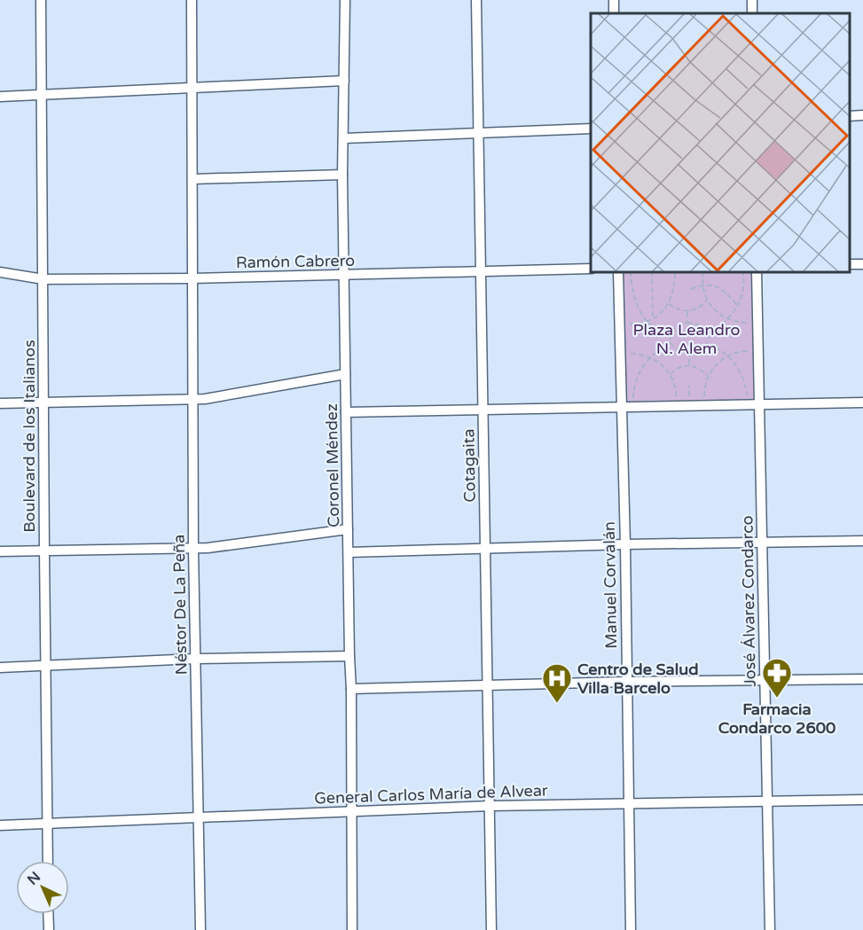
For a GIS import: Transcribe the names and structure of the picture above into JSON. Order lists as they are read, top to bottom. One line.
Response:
{"streets":{"street":["Ramón Cabrero","Boulevard de los Italianos","Coronel Méndez","Cotagaita","Manuel Corvalán","José Álvarez Condarco","Néstor De La Peña","General Carlos María de Alvear"]},"crossings":[["Ramón Cabrero","Boulevard de los Italianos"],["Ramón Cabrero","Coronel Méndez"],["Ramón Cabrero","Cotagaita"],["Ramón Cabrero","Néstor De La Peña"],["Boulevard de los Italianos","General Carlos María de Alvear"],["Coronel Méndez","General Carlos María de Alvear"],["Cotagaita","General Carlos María de Alvear"],["Manuel Corvalán","General Carlos María de Alvear"],["José Álvarez Condarco","General Carlos María de Alvear"],["Néstor De La Peña","General Carlos María de Alvear"]],"parks":["Plaza Leandro N. Alem"],"places":{"pharmacy":["Farmacia Condarco 2600"],"hospital":["Centro de Salud Villa Barcelo"]},"north":"top left"}
